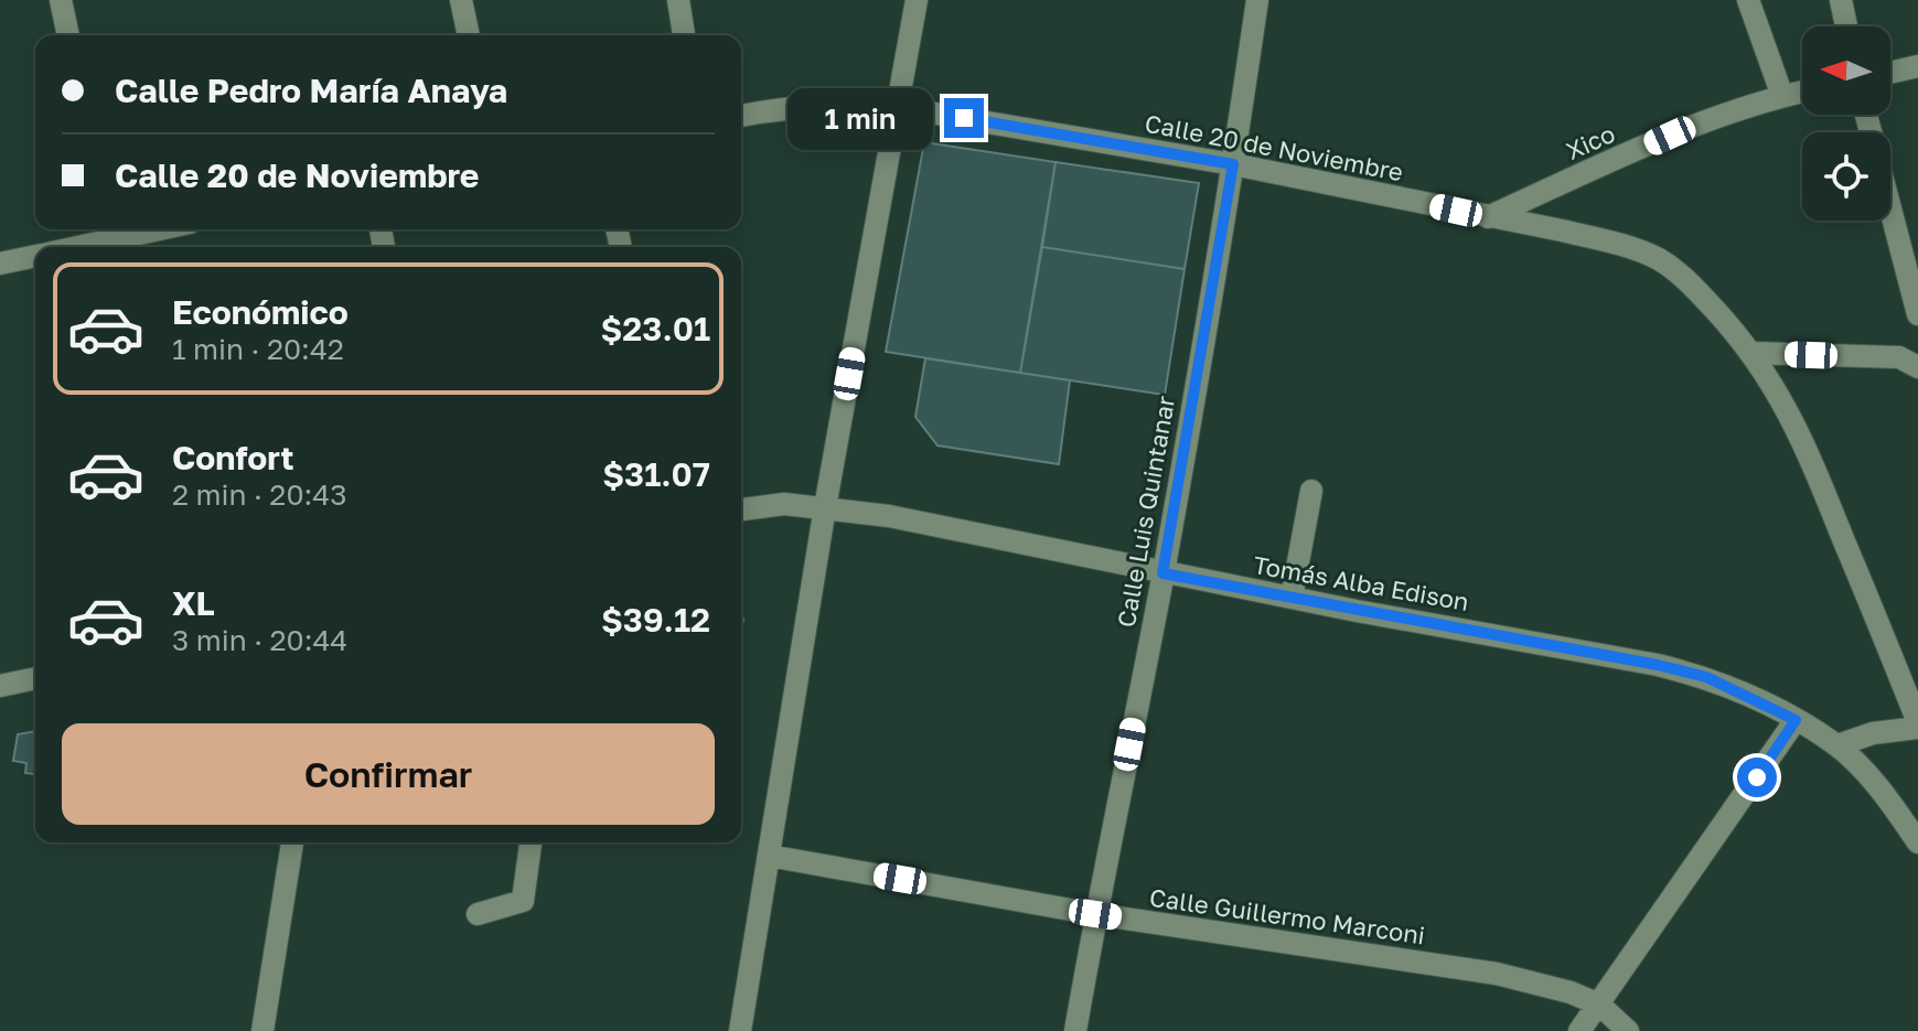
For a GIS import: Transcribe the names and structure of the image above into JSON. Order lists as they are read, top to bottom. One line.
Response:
{"streets":{"street":["Xico","Calle 20 de Noviembre","Calle Luis Quintanar","Tomás Alba Edison","Calle Guillermo Marconi"]},"crossings":[["Xico","Calle 20 de Noviembre"],["Calle 20 de Noviembre","Calle Luis Quintanar"],["Calle Luis Quintanar","Tomás Alba Edison"],["Calle Luis Quintanar","Calle Guillermo Marconi"]],"north":"left","page":{"banner":["Calle Pedro María Anaya","Calle 20 de Noviembre"],"bubble":"1 min","list":[{"name":"Económico","note":"1 min · 20:42","value":"$23.01"},{"name":"Confort","note":"2 min · 20:43","value":"$31.07"},{"name":"XL","note":"3 min · 20:44","value":"$39.12"}],"buttons":"Confirmar"}}
